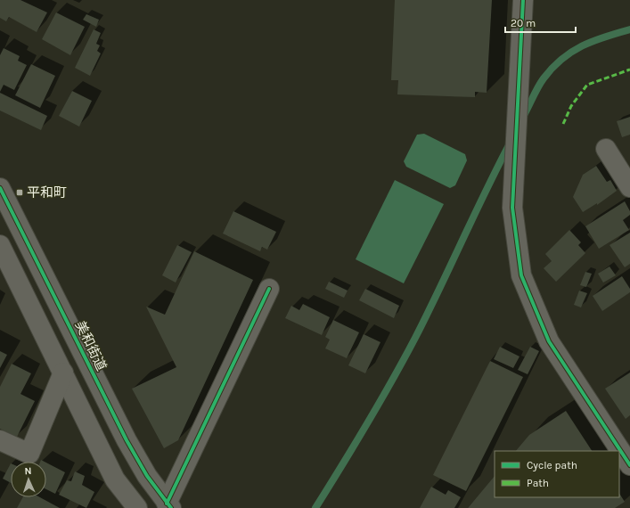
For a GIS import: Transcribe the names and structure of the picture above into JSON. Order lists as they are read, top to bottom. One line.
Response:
{"streets":{"street":["美和街道"]},"places":{"transit":["平和町"]},"legend":["Cycle path","Path"],"scale_bar":"20 m","north":"top"}
